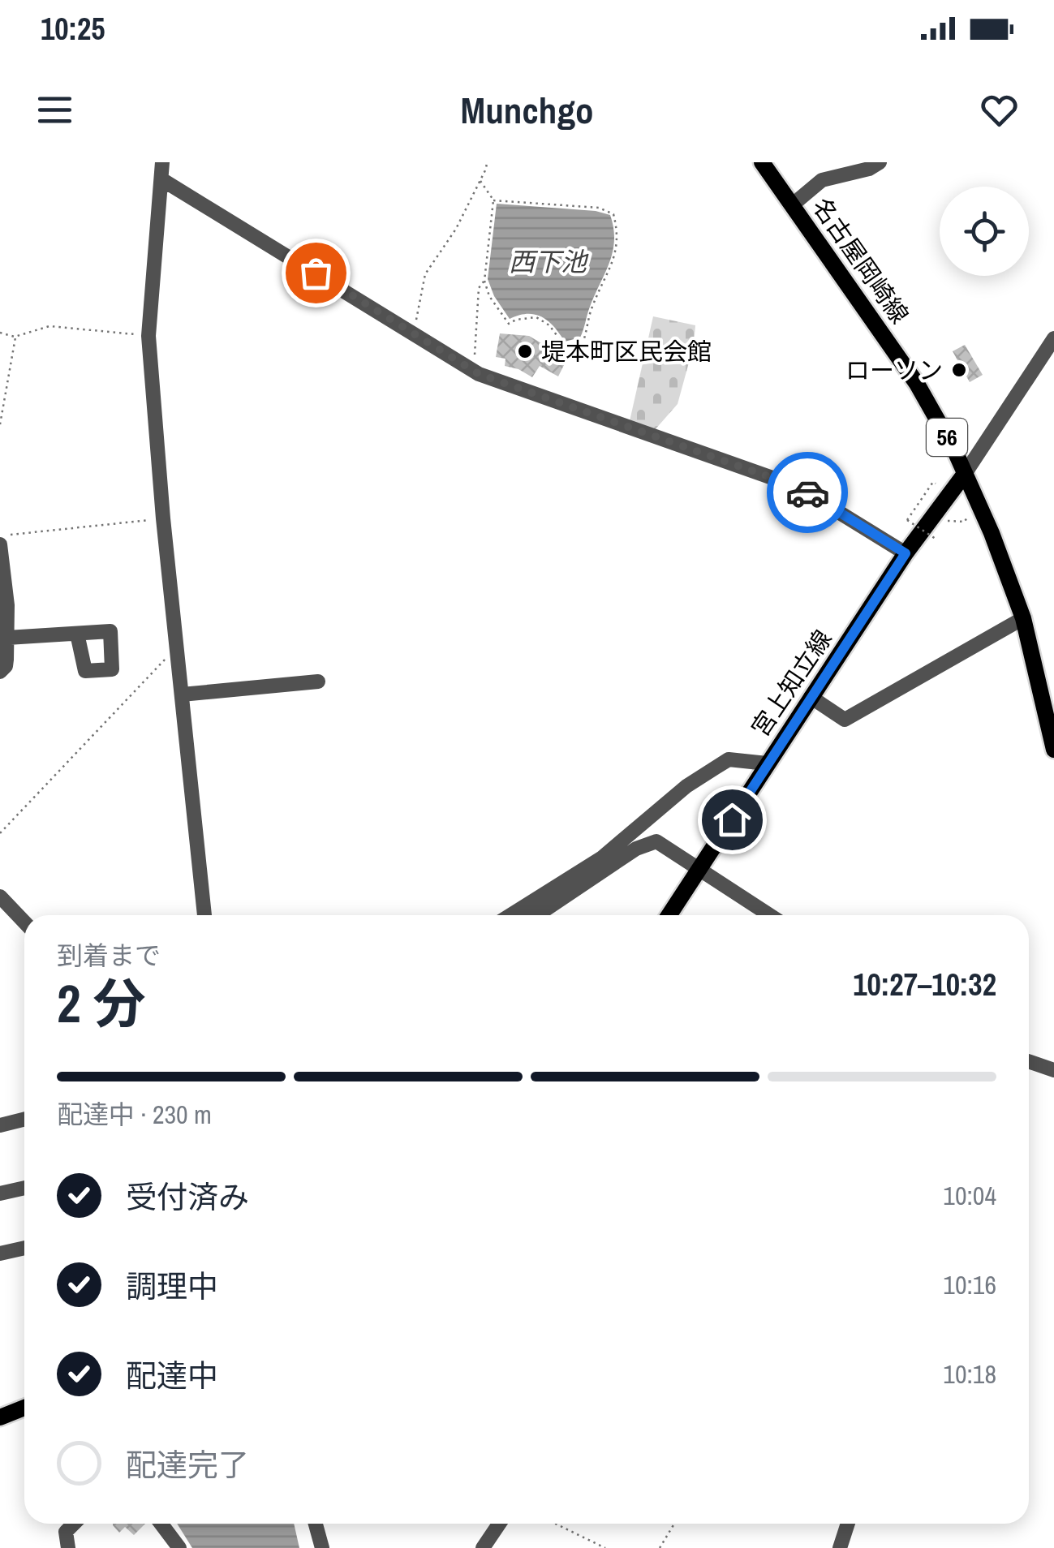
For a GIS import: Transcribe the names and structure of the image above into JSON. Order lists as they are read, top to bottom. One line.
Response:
{"streets":{"main road":["名古屋岡崎線","56","宮上知立線"]},"crossings":[["名古屋岡崎線","宮上知立線"]],"water":["西下池"],"places":["堤本町区民会館","ローソン"],"page":{"status":"10:25","header":"Munchgo","heading":["2 分","到着まで","10:27–10:32"],"bar":"配達中 · 230 m","list":[["受付済み","10:04"],["調理中","10:16"],["配達中","10:18"],"配達完了"]}}
